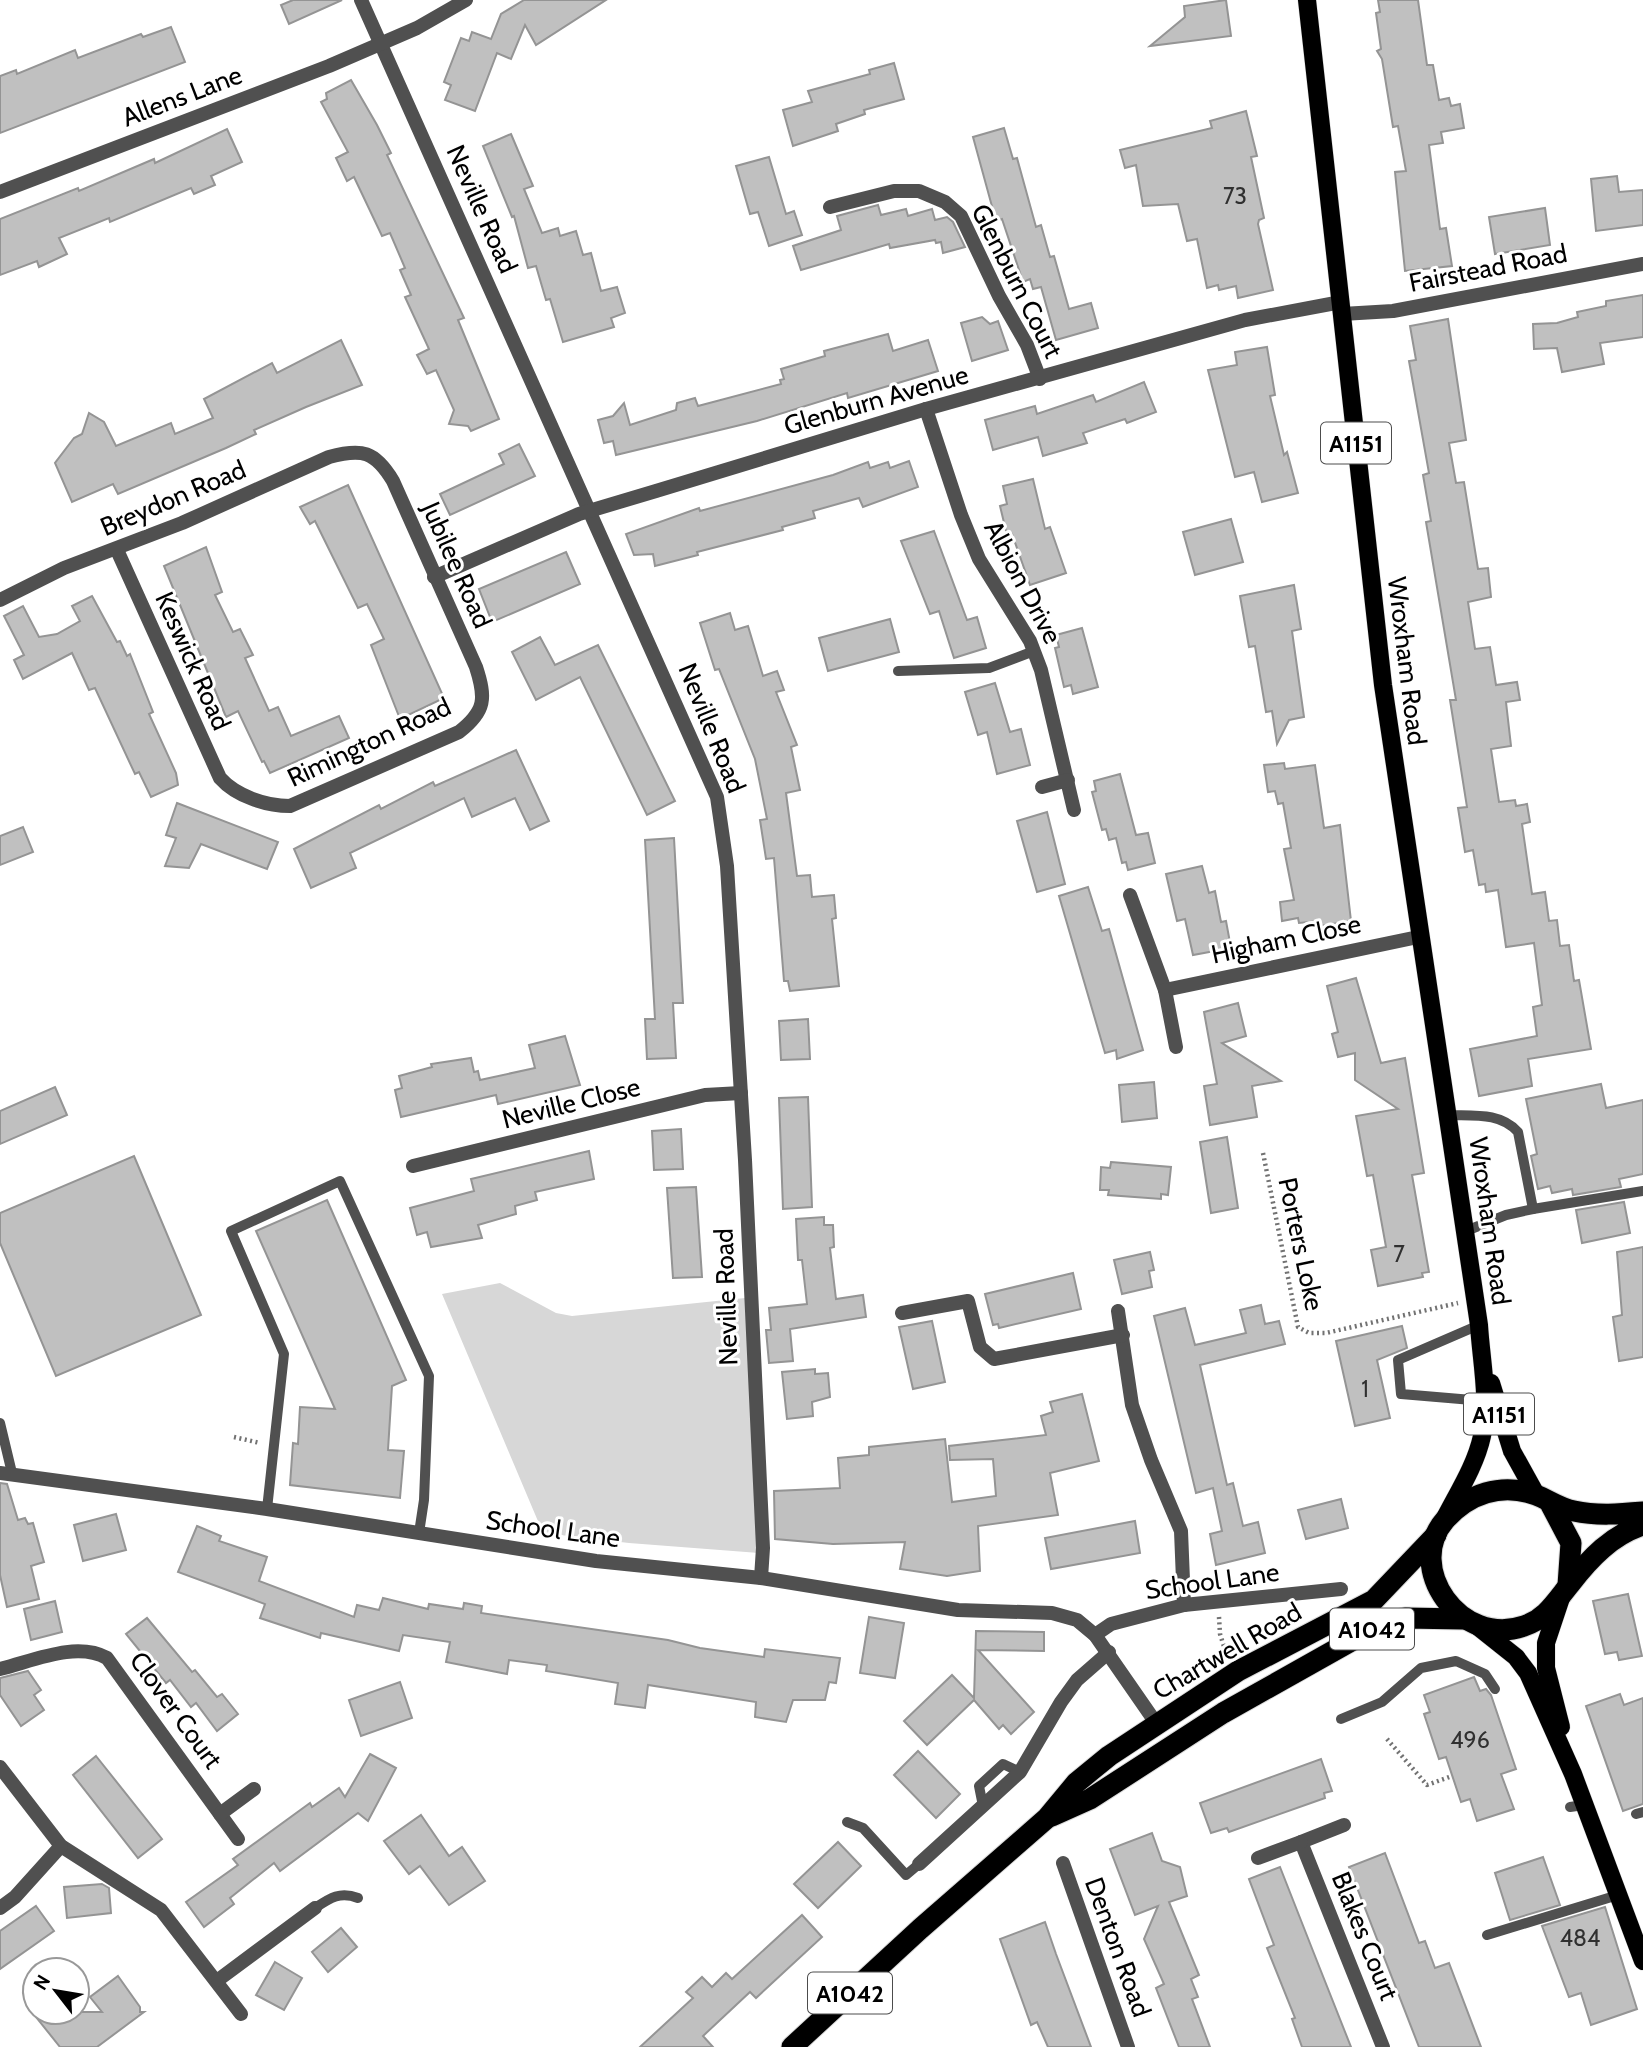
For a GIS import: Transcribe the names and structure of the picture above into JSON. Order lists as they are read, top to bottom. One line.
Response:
{"streets":{"highway":["A1042","Chartwell Road"],"main road":["A1151","Wroxham Road"],"street":["Allens Lane","Neville Road","Fairstead Road","Glenburn Court","Glenburn Avenue","Breydon Road","Jubilee Road","Albion Drive","Keswick Road","Rimington Road","Higham Close","Neville Close","School Lane","Clover Court","Blakes Court","Denton Road"],"path":["Porters Loke"]},"crossings":[["Allens Lane","Neville Road"],["Neville Road","Glenburn Avenue"],["Neville Road","Neville Close"],["Neville Road","School Lane"],["Fairstead Road","Glenburn Avenue"],["Fairstead Road","Wroxham Road"],["Glenburn Court","Glenburn Avenue"],["Glenburn Avenue","Jubilee Road"],["Glenburn Avenue","Albion Drive"],["Glenburn Avenue","Wroxham Road"],["Breydon Road","Jubilee Road"],["Breydon Road","Keswick Road"],["Jubilee Road","Rimington Road"],["Keswick Road","Rimington Road"],["Wroxham Road","Higham Close"],["Wroxham Road","Porters Loke"],["Wroxham Road","Chartwell Road"],["School Lane","Chartwell Road"]],"house_numbers":["73","7","1","496","484"],"north":"top left"}
